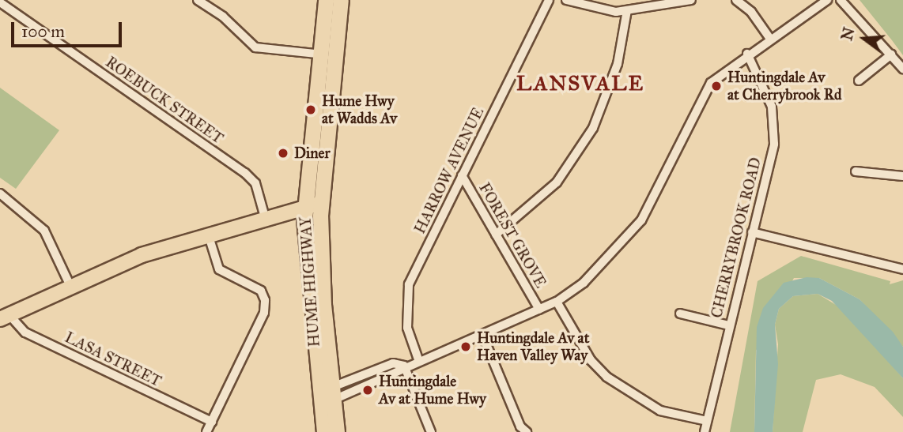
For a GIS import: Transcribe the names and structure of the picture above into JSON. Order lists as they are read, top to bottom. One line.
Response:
{"streets":{"highway":["HUME HIGHWAY"],"street":["ROEBUCK STREET","HARROW AVENUE","FOREST GROVE","CHERRYBROOK ROAD","LASA STREET"]},"crossings":[["HARROW AVENUE","FOREST GROVE"]],"districts":["LANSVALE"],"places":["Huntingdale Av at Cherrybrook Rd","Hume Hwy at Wadds Av","Diner","Huntingdale Av at Haven Valley Way","Huntingdale Av at Hume Hwy"],"scale_bar":"100 m","north":"left"}
